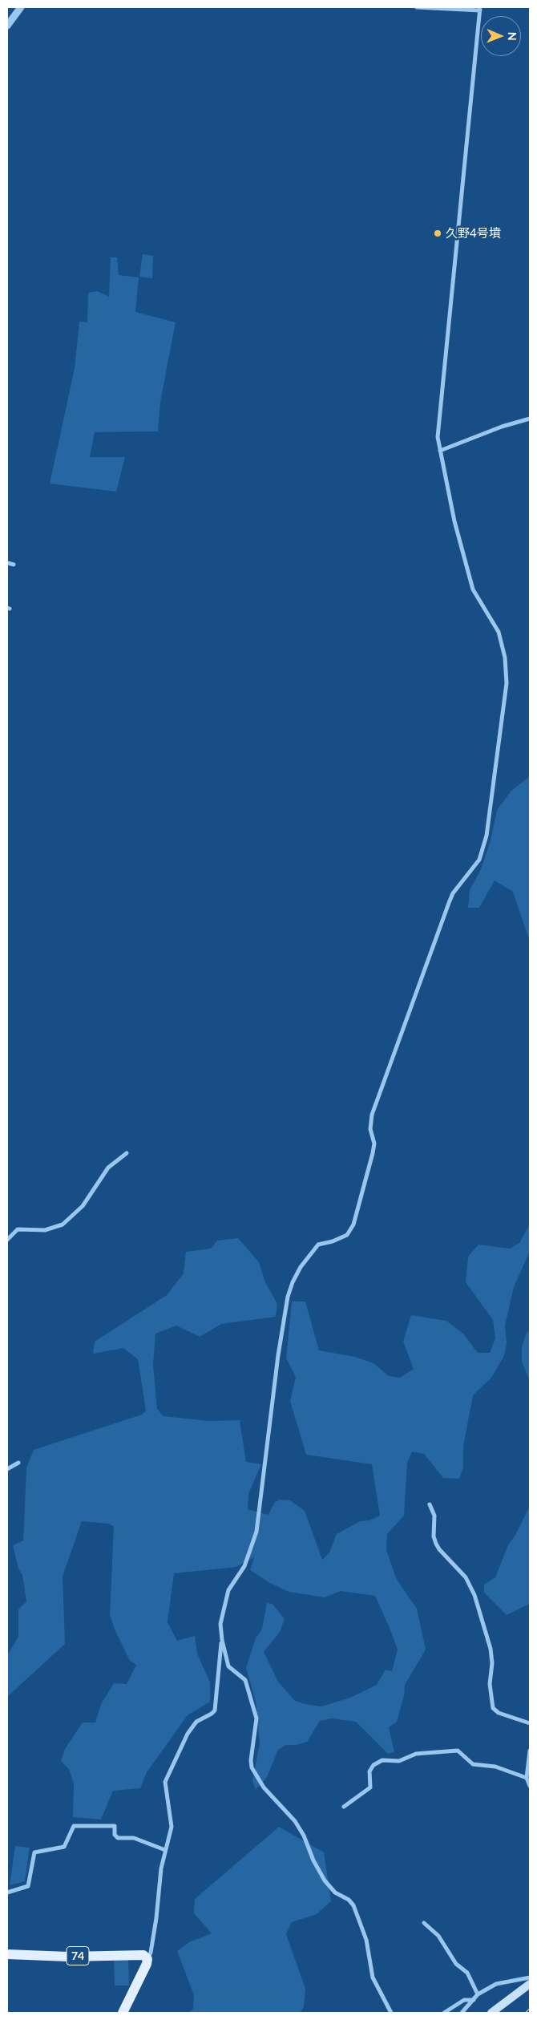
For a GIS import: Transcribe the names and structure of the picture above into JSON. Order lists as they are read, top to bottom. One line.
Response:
{"streets":{"main road":["74"]},"places":["久野4号墳"],"north":"right"}
